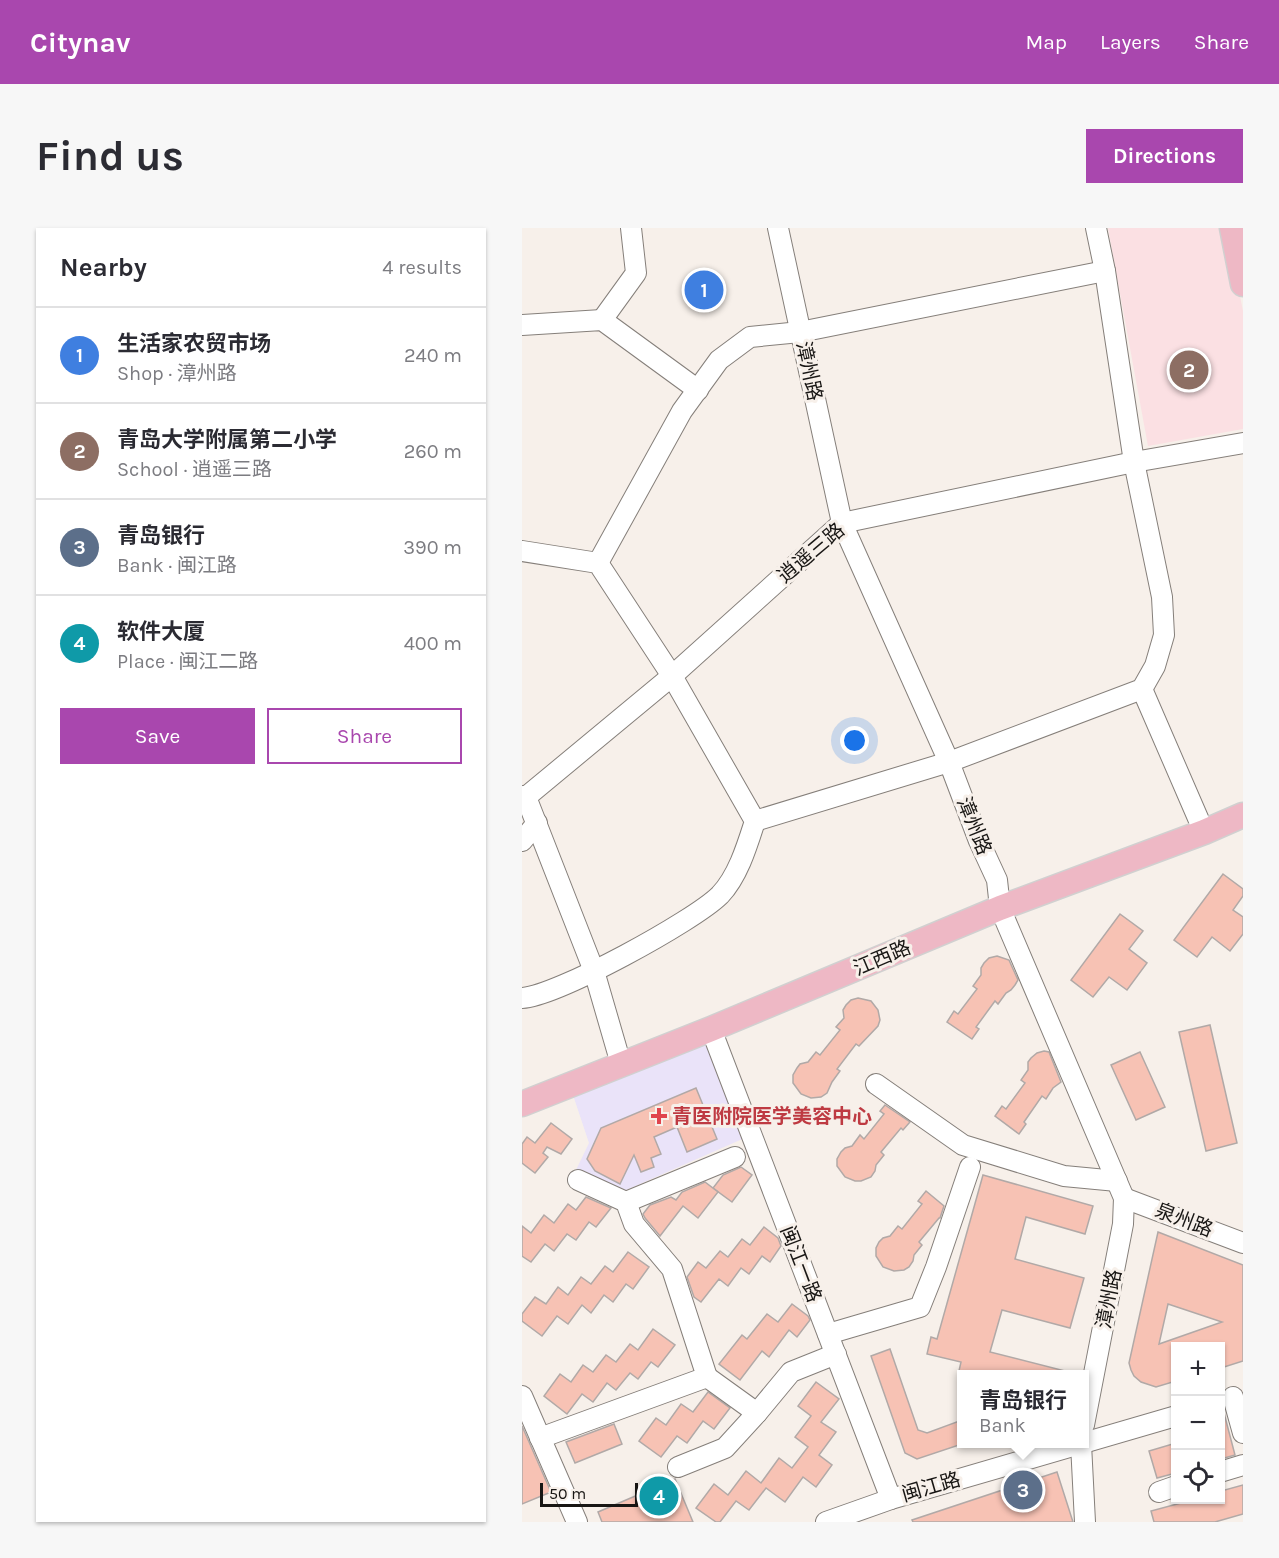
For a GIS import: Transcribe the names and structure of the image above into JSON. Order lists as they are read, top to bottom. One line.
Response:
{"streets":{"main road":["江西路"],"street":["漳州路","逍遥三路","泉州路","闽江一路","闽江路"]},"crossings":[["漳州路","逍遥三路"],["漳州路","江西路"],["漳州路","泉州路"],["江西路","闽江一路"],["闽江一路","闽江路"]],"places":{"health":["青医附院医学美容中心"]},"scale_bar":"50 m","page":{"header":"Citynav","nav":["Map","Layers","Share"],"buttons":["Directions",["Save","Share"]],"title":"Find us","heading":["Nearby","4 results"],"pins":["1","2","3","4"],"list":[{"mark":"1","name":"生活家农贸市场","note":"Shop · 漳州路","value":"240 m"},{"mark":"2","name":"青岛大学附属第二小学","note":"School · 逍遥三路","value":"260 m"},{"mark":"3","name":"青岛银行","note":"Bank · 闽江路","value":"390 m"},{"mark":"4","name":"软件大厦","note":"Place · 闽江二路","value":"400 m"}],"map_buttons":["+","−"],"popup":["青岛银行","Bank"],"scale":"50 m"}}
